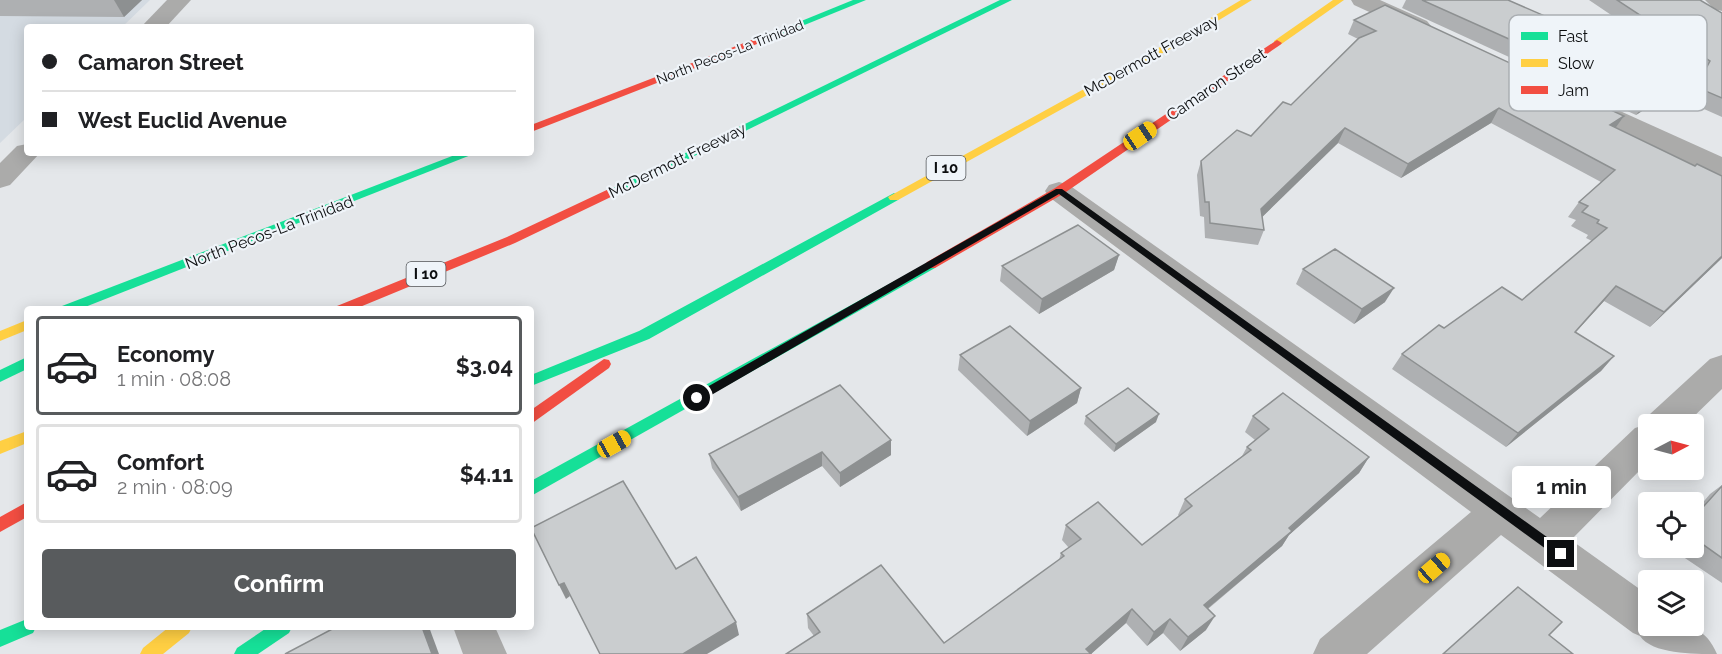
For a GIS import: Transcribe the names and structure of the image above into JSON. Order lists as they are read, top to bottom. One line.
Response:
{"streets":{"main road":["North Pecos-La Trinidad","McDermott Freeway","Camaron Street","I 10"]},"crossings":[["McDermott Freeway","I 10"]],"legend":["Fast","Slow","Jam"],"north":"right","page":{"banner":["Camaron Street","West Euclid Avenue"],"list":[{"name":"Economy","note":"1 min · 08:08","value":"$3.04"},{"name":"Comfort","note":"2 min · 08:09","value":"$4.11"}],"bubble":"1 min","buttons":"Confirm"}}
